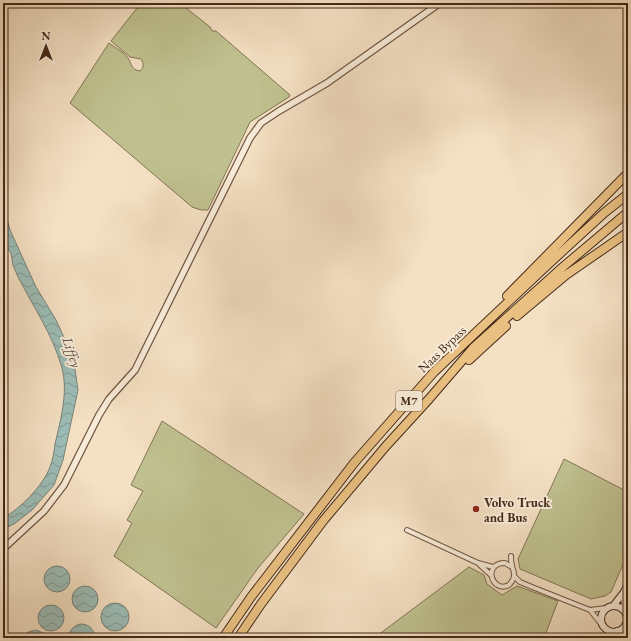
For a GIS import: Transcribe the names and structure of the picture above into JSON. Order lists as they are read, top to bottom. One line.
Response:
{"streets":{"highway":["Naas Bypass","M7"]},"crossings":[["Naas Bypass","M7"]],"water":["Liffey"],"places":["Volvo Truck and Bus"],"north":"top"}
